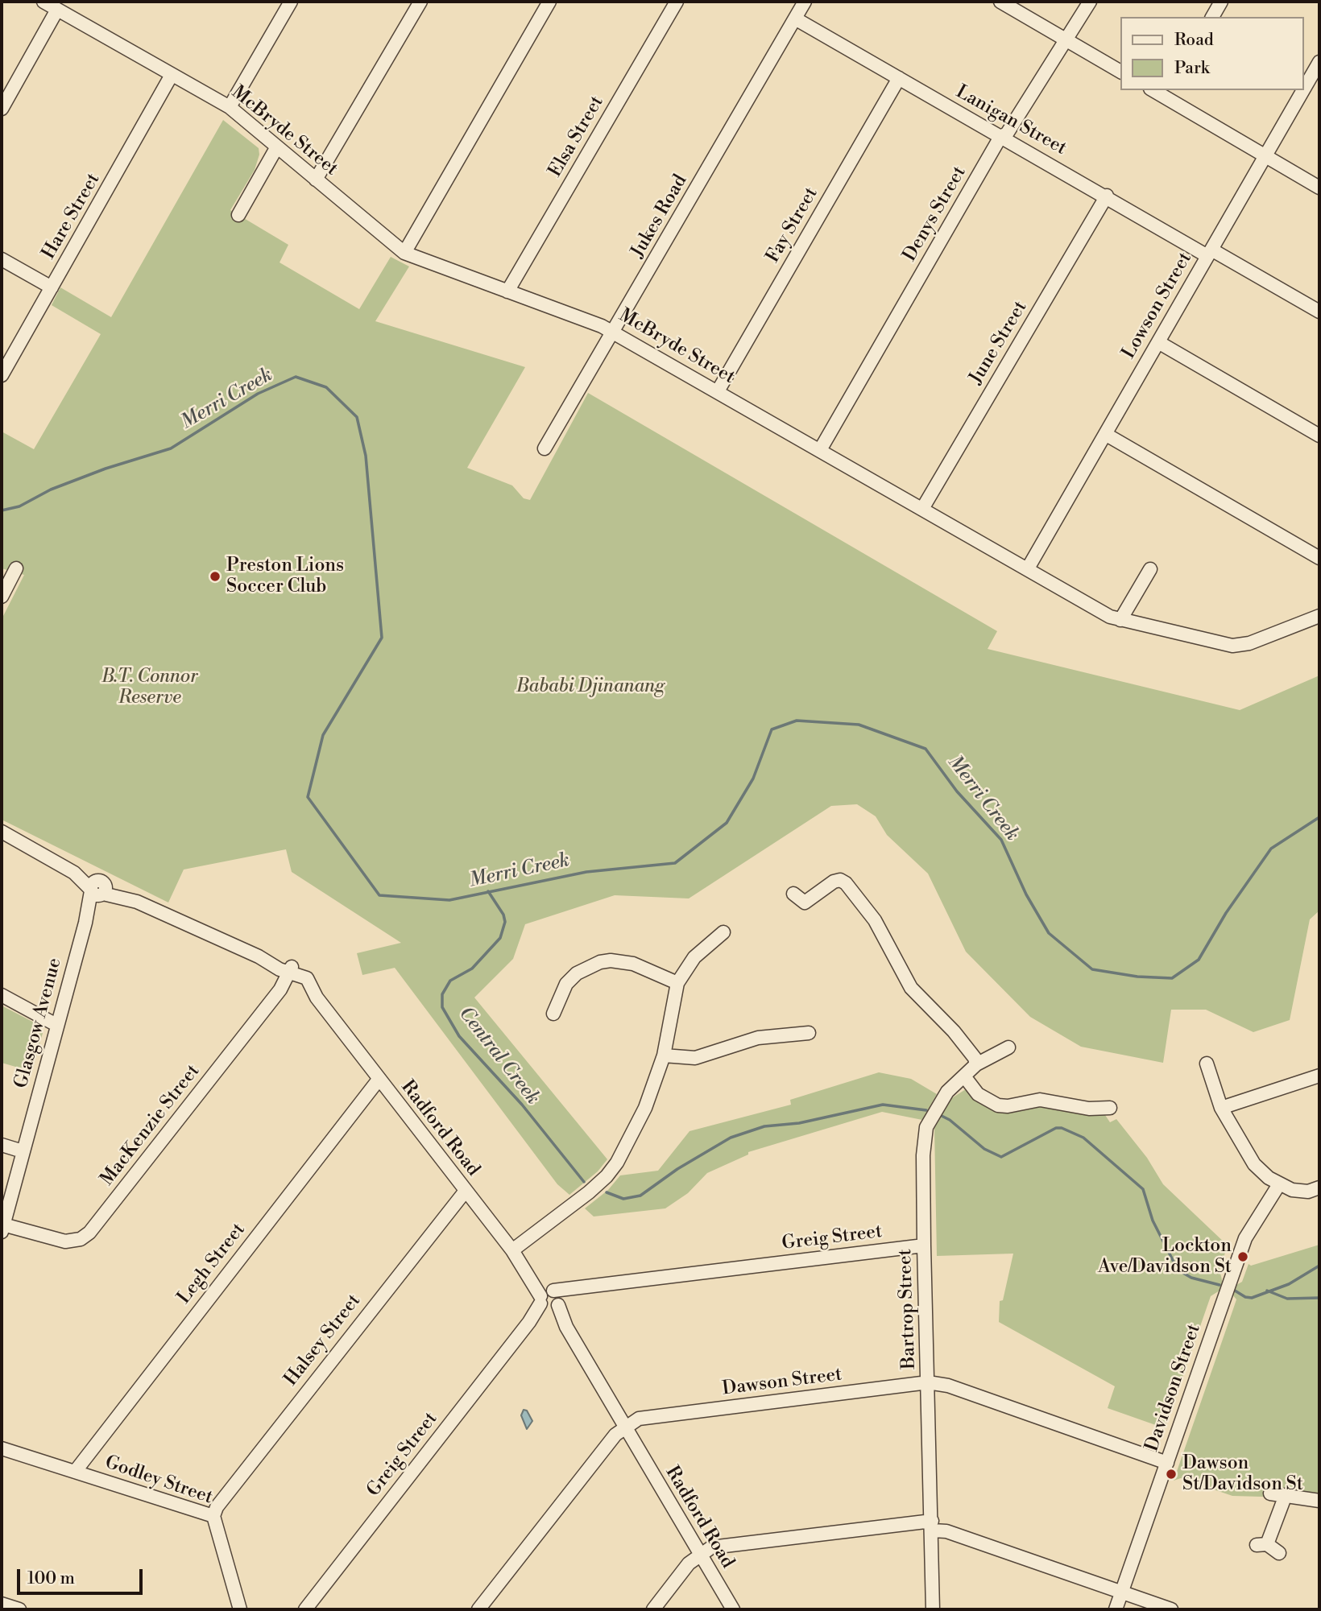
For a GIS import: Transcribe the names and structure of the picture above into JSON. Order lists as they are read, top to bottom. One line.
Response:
{"streets":{"street":["Lanigan Street","McBryde Street","Elsa Street","Denys Street","Hare Street","Jukes Road","Fay Street","Lowson Street","June Street","Glasgow Avenue","MacKenzie Street","Radford Road","Greig Street","Legh Street","Bartrop Street","Halsey Street","Dawson Street","Davidson Street","Godley Street"]},"crossings":[["Lanigan Street","Denys Street"],["Lanigan Street","Jukes Road"],["Lanigan Street","Fay Street"],["Lanigan Street","Lowson Street"],["Lanigan Street","June Street"],["McBryde Street","Elsa Street"],["McBryde Street","Denys Street"],["McBryde Street","Hare Street"],["McBryde Street","Jukes Road"],["McBryde Street","Fay Street"],["McBryde Street","Lowson Street"],["McBryde Street","June Street"],["Glasgow Avenue","MacKenzie Street"],["Glasgow Avenue","Radford Road"],["MacKenzie Street","Radford Road"],["Radford Road","Greig Street"],["Radford Road","Legh Street"],["Radford Road","Halsey Street"],["Radford Road","Dawson Street"],["Greig Street","Bartrop Street"],["Legh Street","Godley Street"],["Bartrop Street","Dawson Street"],["Halsey Street","Godley Street"],["Dawson Street","Davidson Street"]],"water":["Merri Creek","Central Creek"],"parks":["B.T. Connor Reserve","Bababi Djinanang"],"places":["Preston Lions Soccer Club","Lockton Ave/Davidson St","Dawson St/Davidson St"],"legend":["Road","Park"],"scale_bar":"100 m"}
